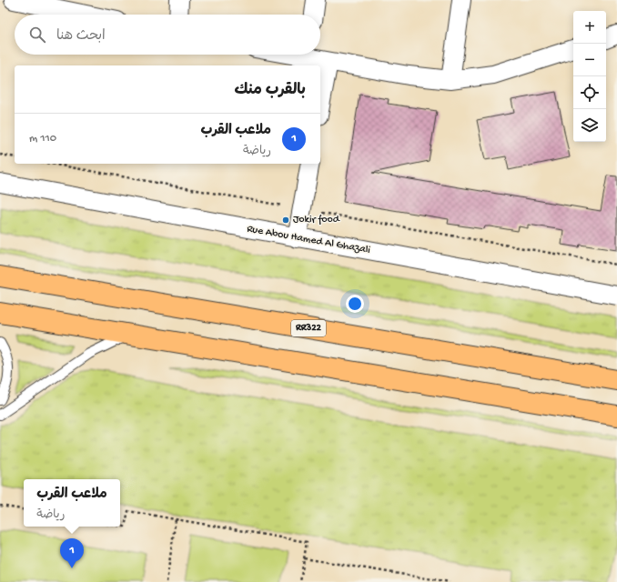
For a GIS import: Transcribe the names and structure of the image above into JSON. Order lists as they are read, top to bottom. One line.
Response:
{"streets":{"main road":["RR322"],"street":["Rue Abou Hamed Al Ghazali"]},"places":["Jokir food"],"page":{"map_buttons":["+","−"],"search":"ابحث هنا","heading":"بالقرب منك","list":[{"mark":"1","name":"ملاعب القرب","note":"رياضة","value":"110 m"}],"popup":["ملاعب القرب","رياضة"],"pins":"1"}}
